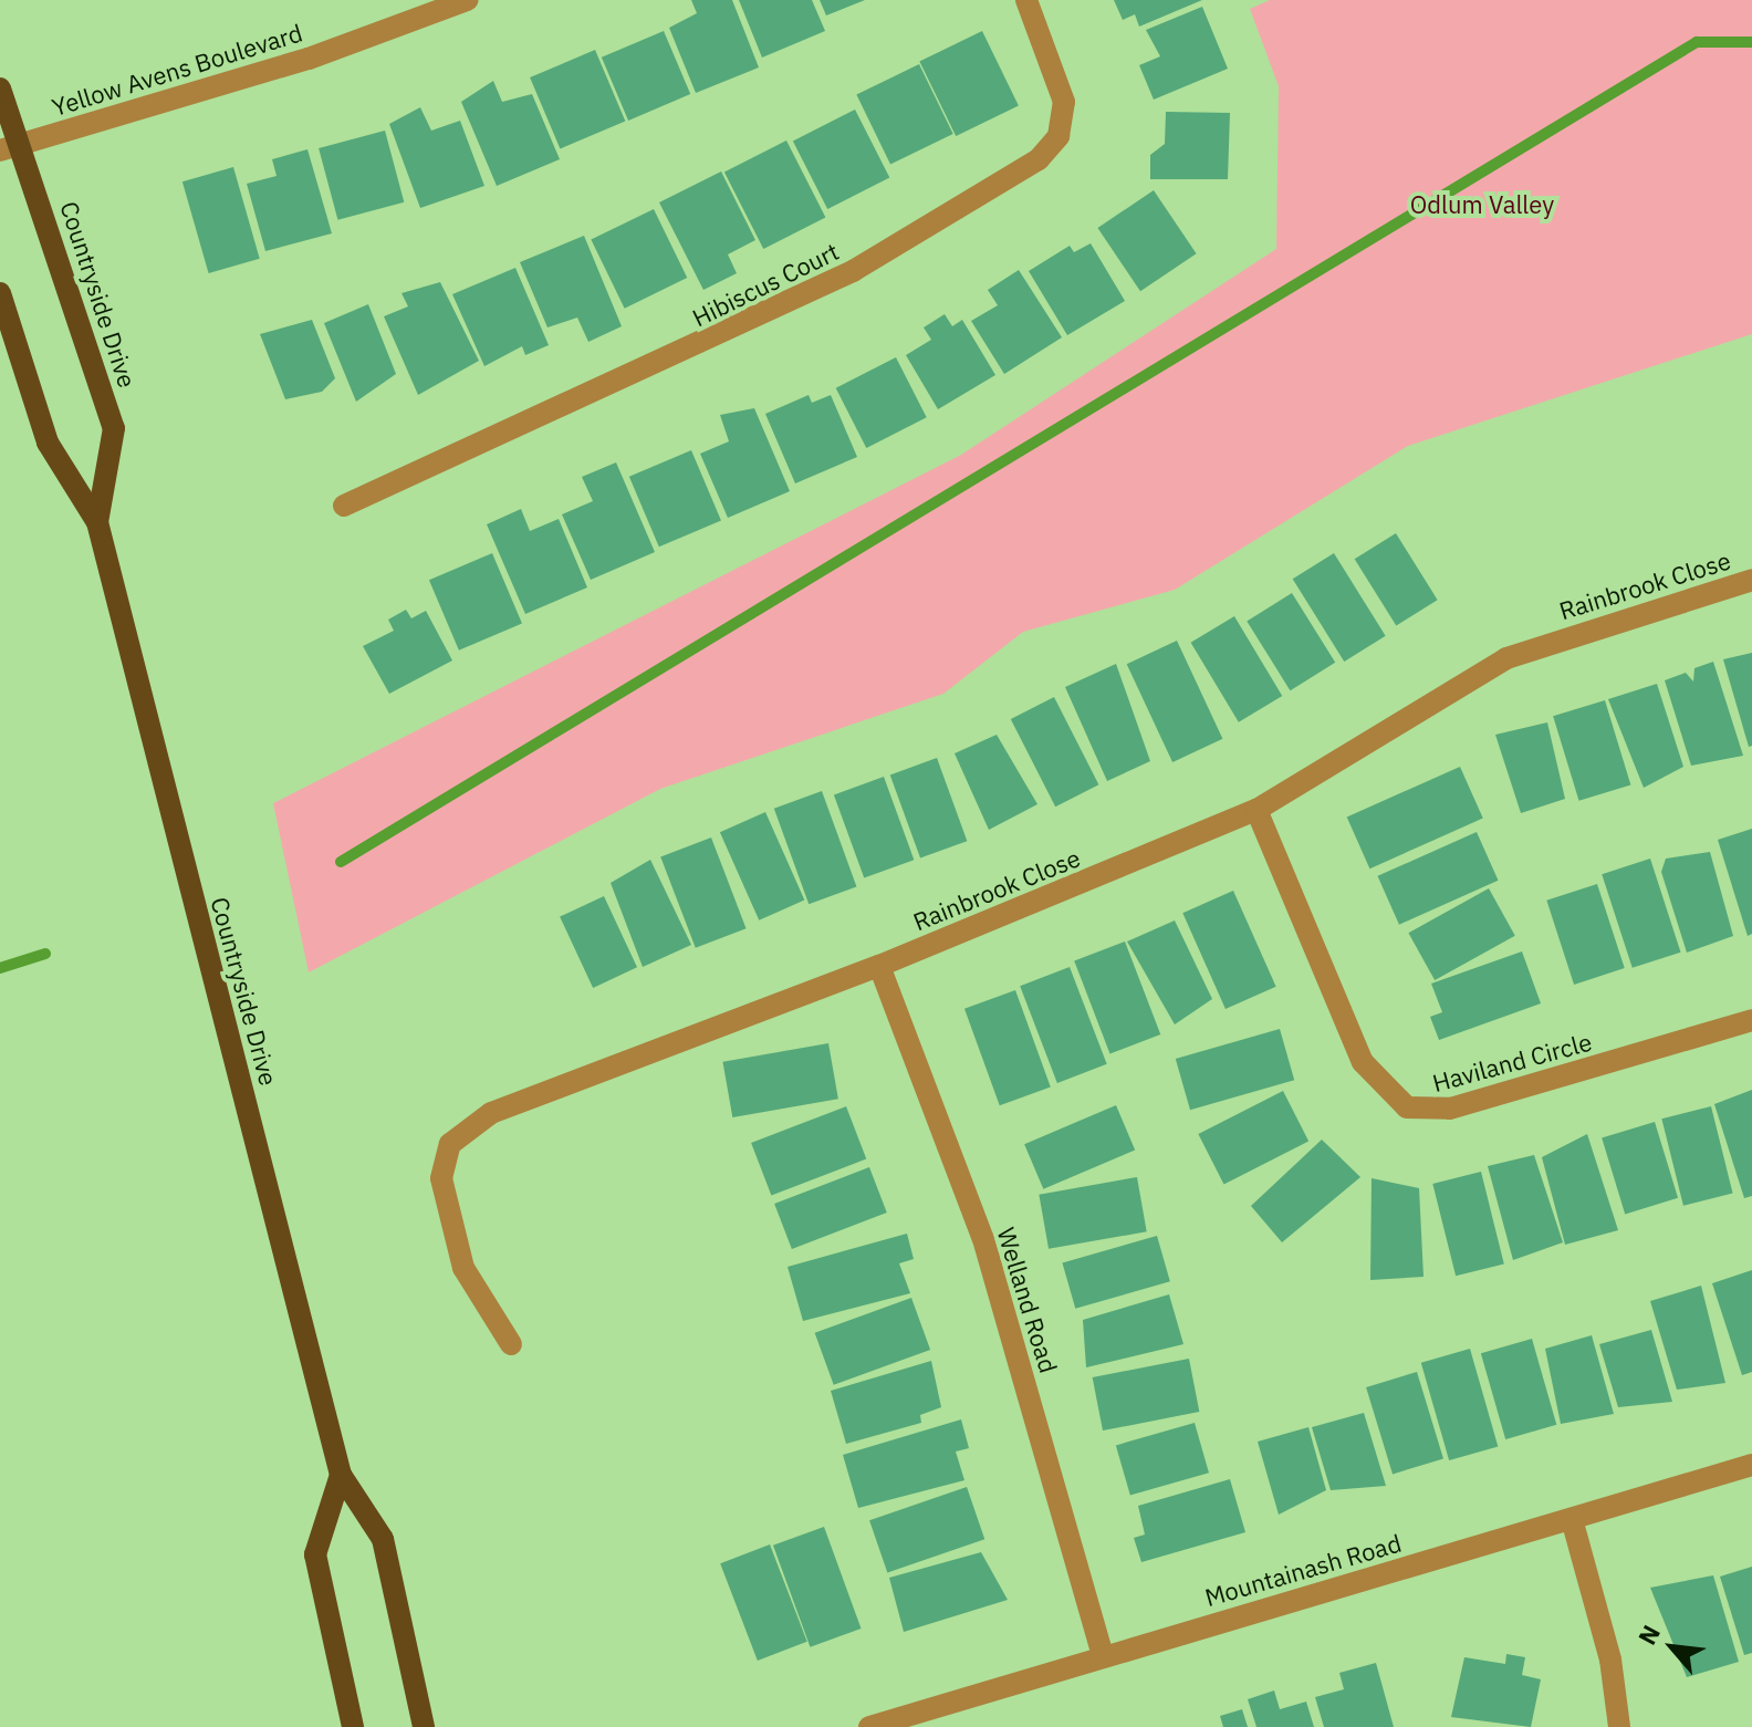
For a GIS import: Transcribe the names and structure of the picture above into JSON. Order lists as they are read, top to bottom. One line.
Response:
{"streets":{"main road":["Countryside Drive"],"street":["Yellow Avens Boulevard","Hibiscus Court","Rainbrook Close","Haviland Circle","Welland Road","Mountainash Road"]},"crossings":[["Yellow Avens Boulevard","Countryside Drive"],["Rainbrook Close","Haviland Circle"],["Rainbrook Close","Welland Road"],["Welland Road","Mountainash Road"]],"parks":["Odlum Valley"],"north":"top left"}
